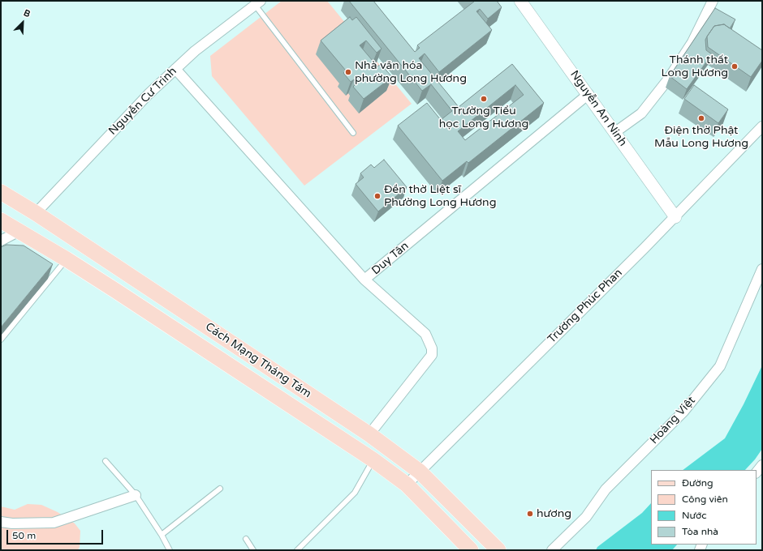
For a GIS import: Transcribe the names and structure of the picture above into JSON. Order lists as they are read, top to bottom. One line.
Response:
{"streets":{"main road":["Cách Mạng Tháng Tám"],"street":["Nguyễn Cư Trinh","Nguyễn An Ninh","Duy Tân","Trương Phúc Phan","Hoàng Việt"]},"crossings":[["Nguyễn Cư Trinh","Duy Tân"],["Nguyễn Cư Trinh","Cách Mạng Tháng Tám"],["Nguyễn An Ninh","Duy Tân"],["Nguyễn An Ninh","Trương Phúc Phan"],["Trương Phúc Phan","Cách Mạng Tháng Tám"]],"places":["Thánh thất Long Hương","Nhà văn hóa phường Long Hương","Trường Tiểu học Long Hương","Điện thờ Phật Mẫu Long Hương","Đền thờ Liệt sĩ Phường Long Hương","hương"],"legend":["Đường","Công viên","Nước","Tòa nhà"],"scale_bar":"50 m","north":"top right"}
